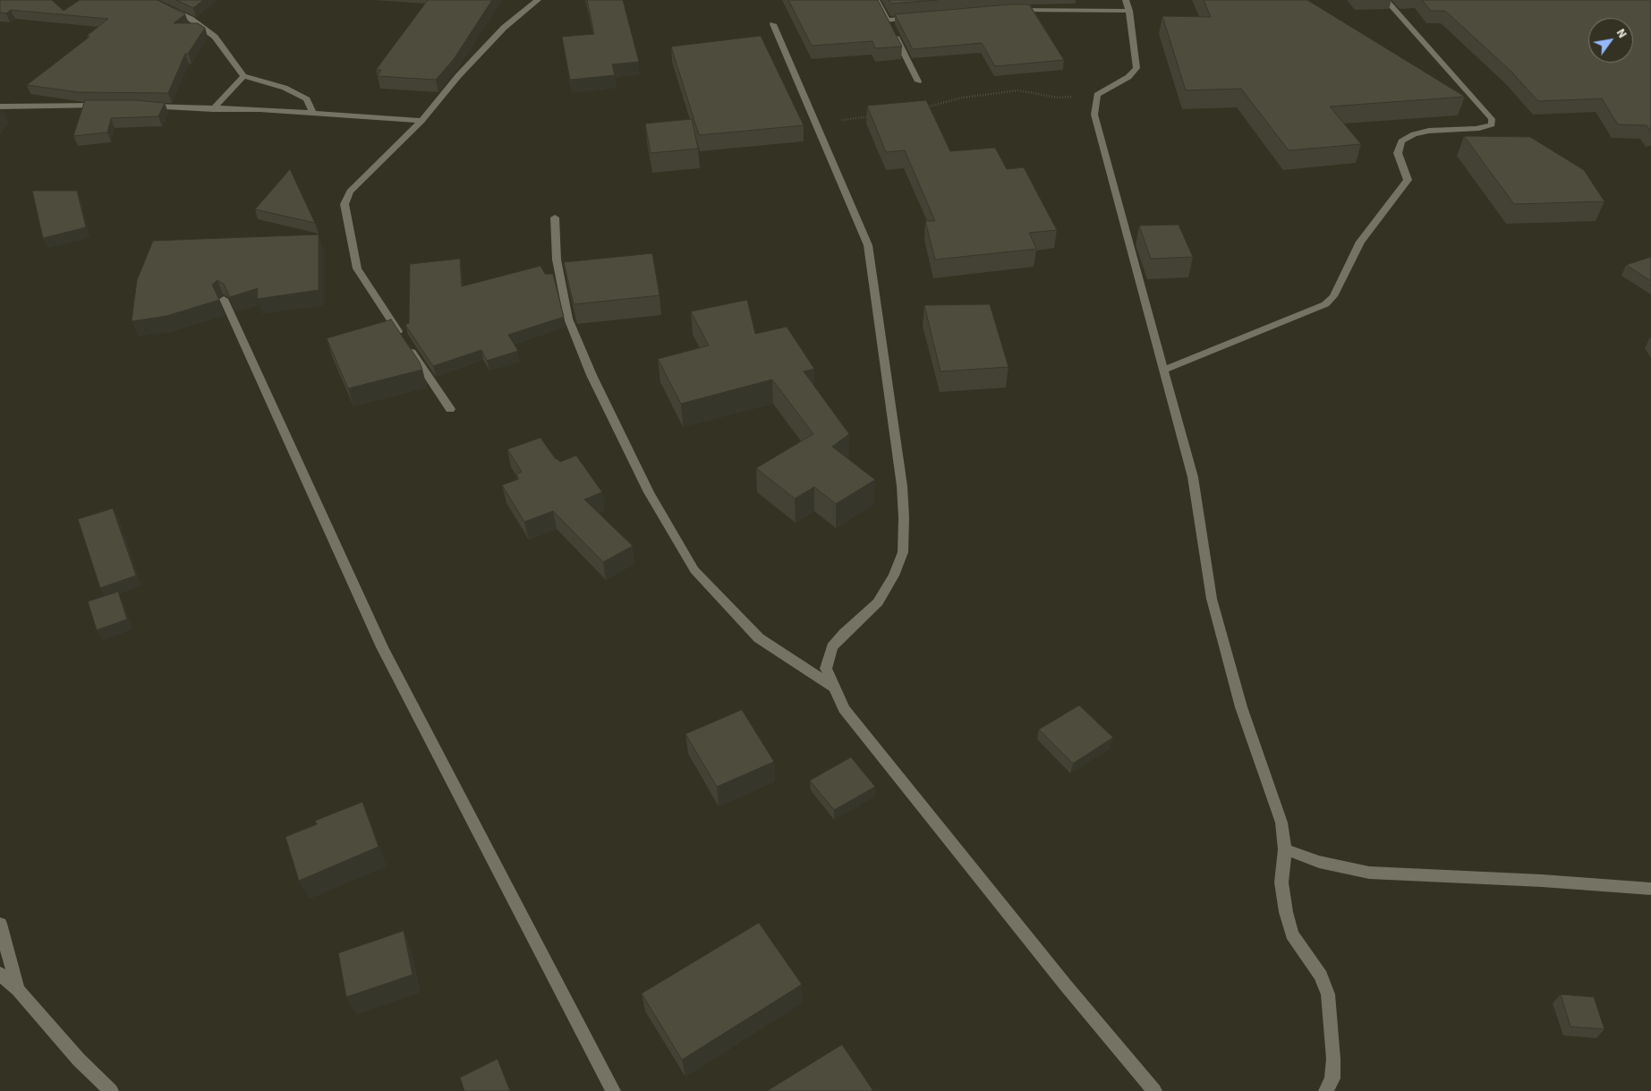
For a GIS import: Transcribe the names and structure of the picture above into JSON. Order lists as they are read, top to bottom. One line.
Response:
{"north":"top right"}
